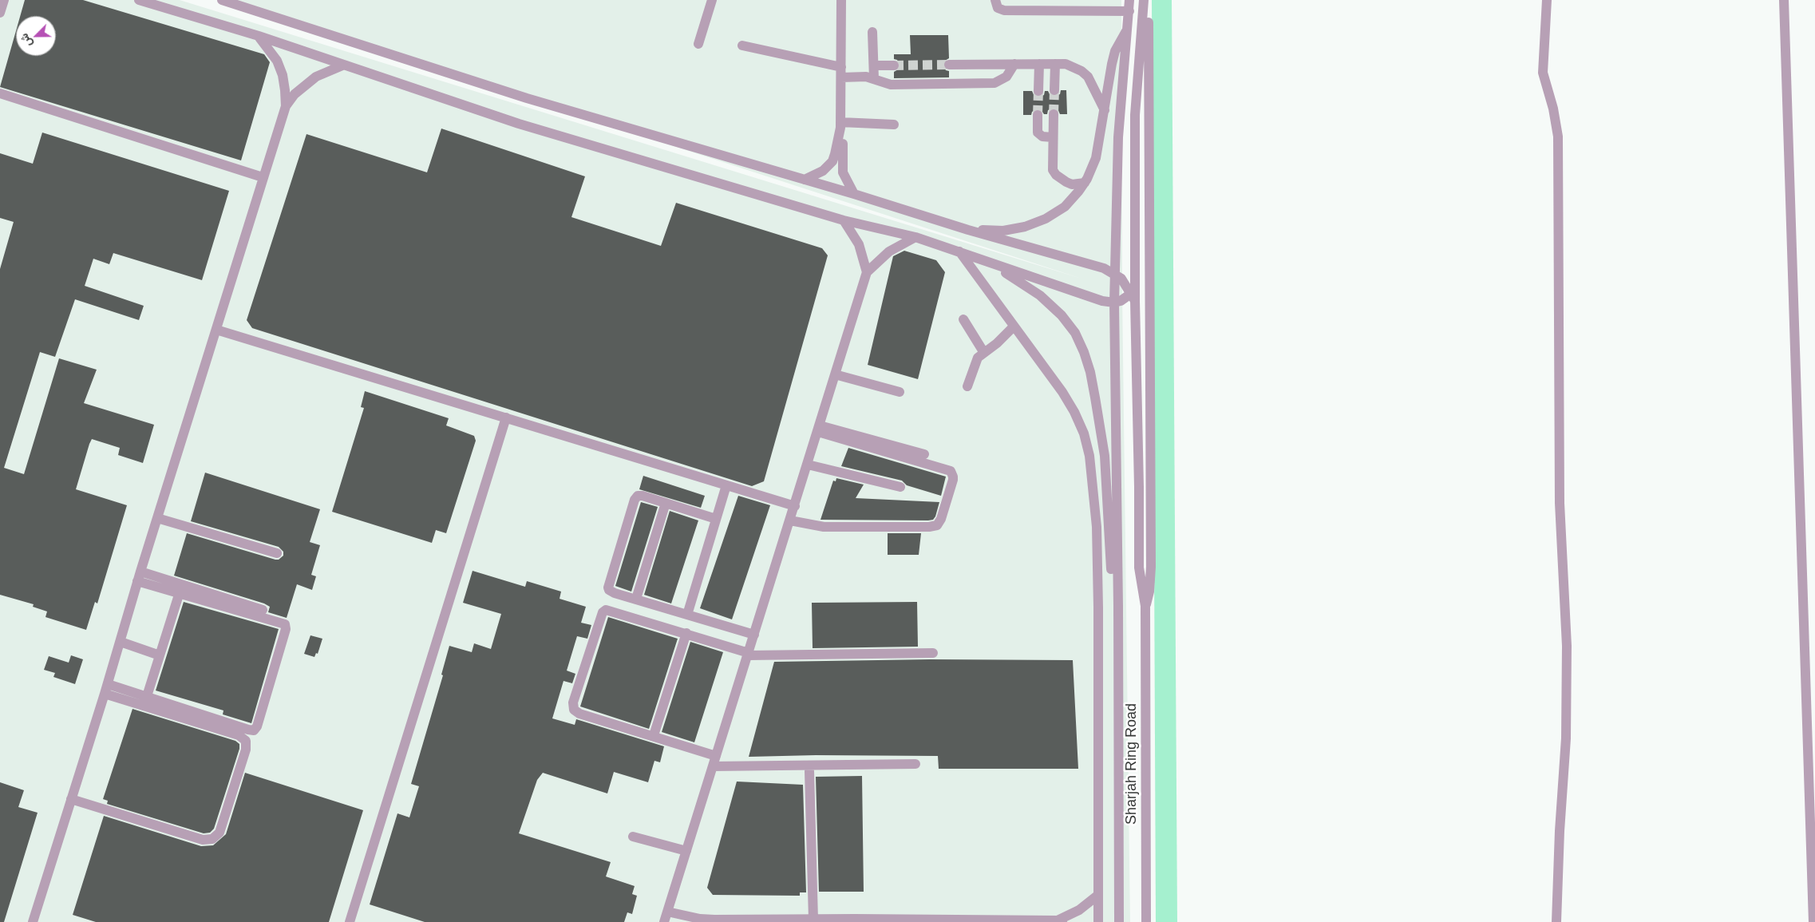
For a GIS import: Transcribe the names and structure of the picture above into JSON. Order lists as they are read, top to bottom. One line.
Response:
{"streets":{"street":["Sharjah Ring Road"]},"north":"bottom left"}
